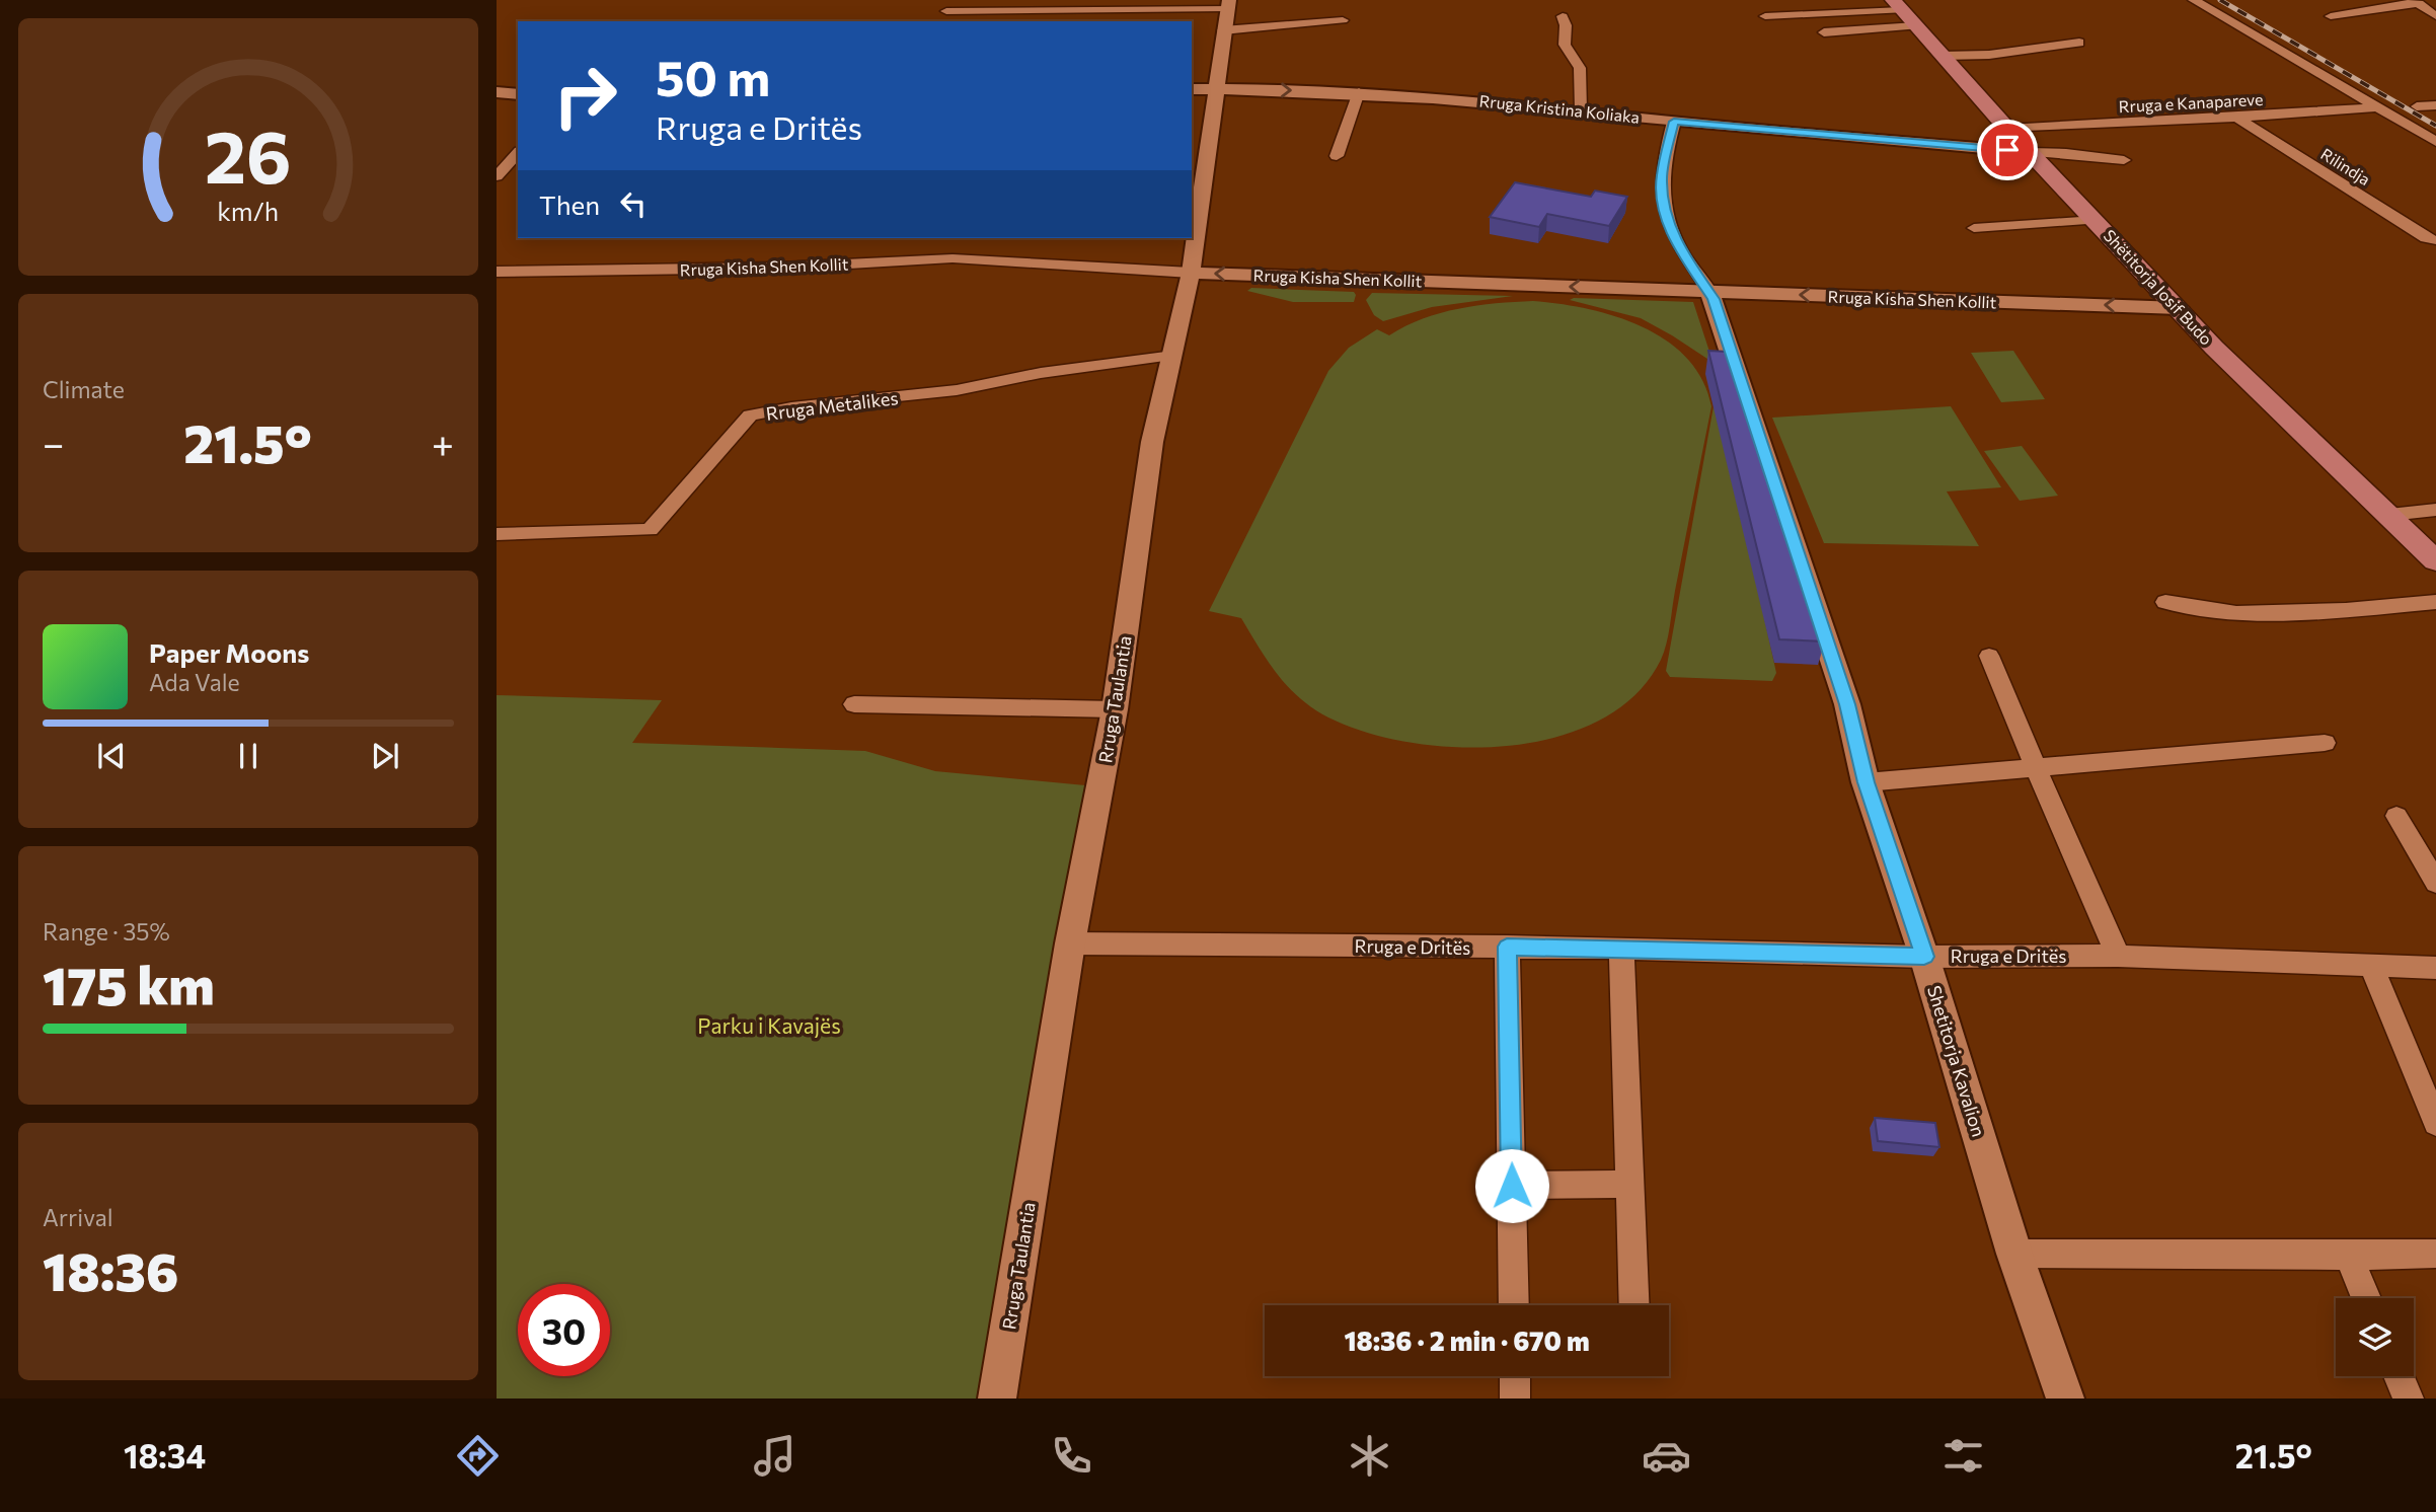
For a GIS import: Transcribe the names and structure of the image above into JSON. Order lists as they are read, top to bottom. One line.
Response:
{"streets":{"main road":["Shëtitorja Josif Budo"],"street":["Rruga e Kanapareve","Rruga Kristina Koliaka","Rilindja","Rruga Kisha Shen Kollit","Rruga Metalikes","Rruga Taulantia","Rruga e Dritës","Shetitorja Kavalion"]},"crossings":[["Rruga e Kanapareve","Rilindja"],["Rruga e Kanapareve","Shëtitorja Josif Budo"],["Rruga Kristina Koliaka","Shëtitorja Josif Budo"],["Rruga Kristina Koliaka","Rruga Taulantia"],["Rruga Kristina Koliaka","Shetitorja Kavalion"],["Rruga Kisha Shen Kollit","Shëtitorja Josif Budo"],["Rruga Kisha Shen Kollit","Rruga Taulantia"],["Rruga Kisha Shen Kollit","Shetitorja Kavalion"],["Rruga Metalikes","Rruga Taulantia"],["Rruga Taulantia","Rruga e Dritës"],["Rruga e Dritës","Shetitorja Kavalion"]],"one_way":["Rruga Kisha Shen Kollit"],"parks":["Parku i Kavajës"],"page":{"turn":["50 m","Rruga e Dritës"],"then":"Then","tile":["Climate",["Range · 35%","175 km"],["Arrival","18:36"]],"heat":["−","21.5°","+"],"song":["Paper Moons","Ada Vale"],"limit":"30","trip":"18:36 · 2 min · 670 m","tabs":["18:34","21.5°"],"gauge":["26","km/h"]}}
